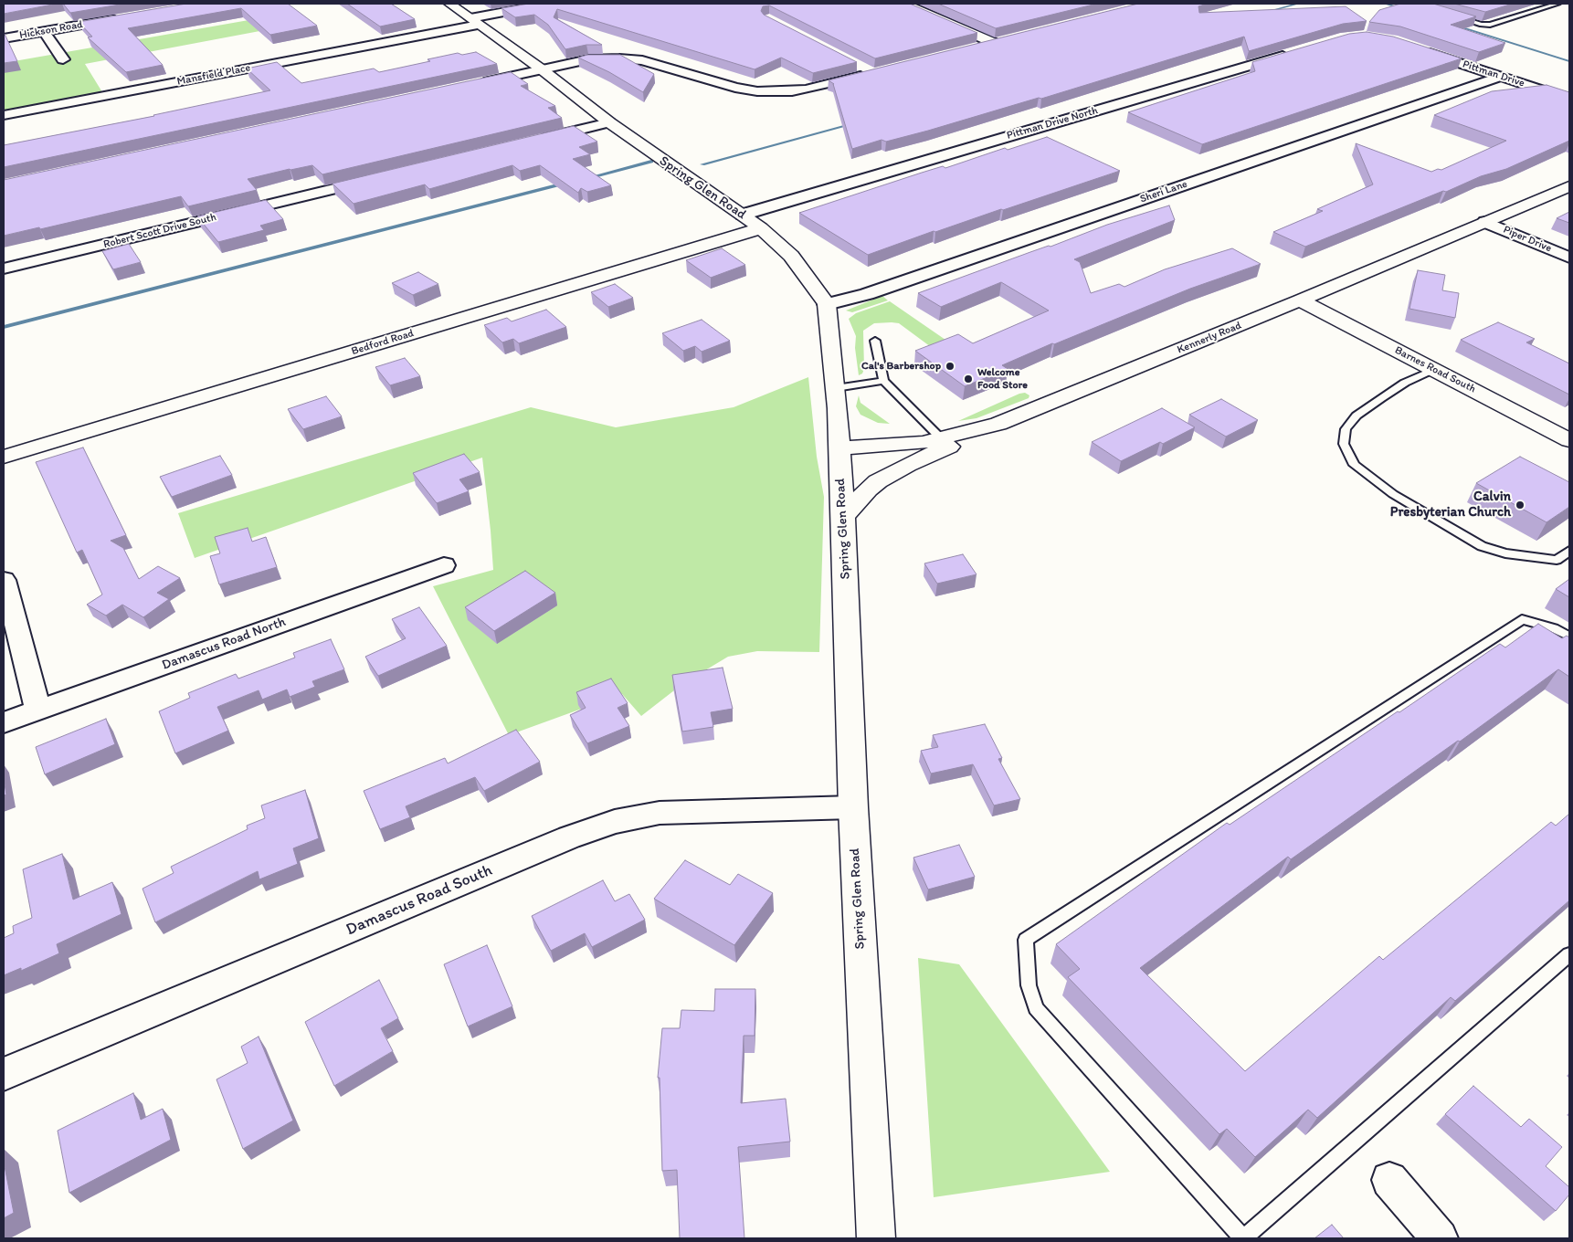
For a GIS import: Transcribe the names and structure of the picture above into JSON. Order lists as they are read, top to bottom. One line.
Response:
{"streets":{"street":["Hickson Road","Pittman Drive","Mansfield Place","Pittman Drive North","Spring Glen Road","Sheri Lane","Robert Scott Drive South","Piper Drive","Kennerly Road","Bedford Road","Barnes Road South","Damascus Road North","Damascus Road South"]},"crossings":[["Pittman Drive","Sheri Lane"],["Mansfield Place","Spring Glen Road"],["Pittman Drive North","Spring Glen Road"],["Spring Glen Road","Sheri Lane"],["Spring Glen Road","Kennerly Road"],["Spring Glen Road","Bedford Road"],["Spring Glen Road","Damascus Road South"],["Piper Drive","Kennerly Road"],["Kennerly Road","Barnes Road South"]],"places":["Cal's Barbershop","Welcome Food Store","Calvin Presbyterian Church"]}
